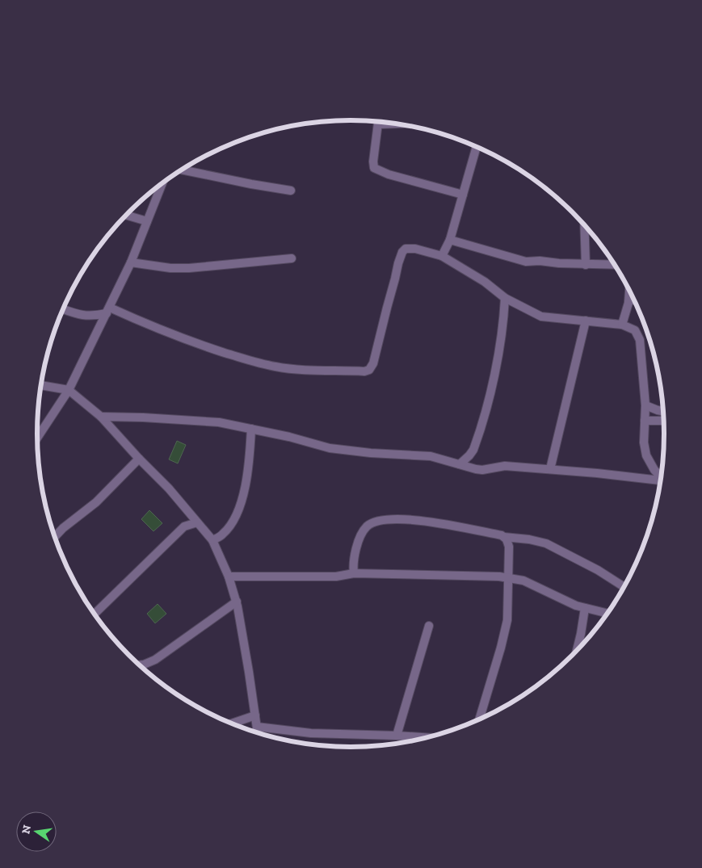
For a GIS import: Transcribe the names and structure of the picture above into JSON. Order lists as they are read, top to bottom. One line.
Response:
{"north":"left"}
